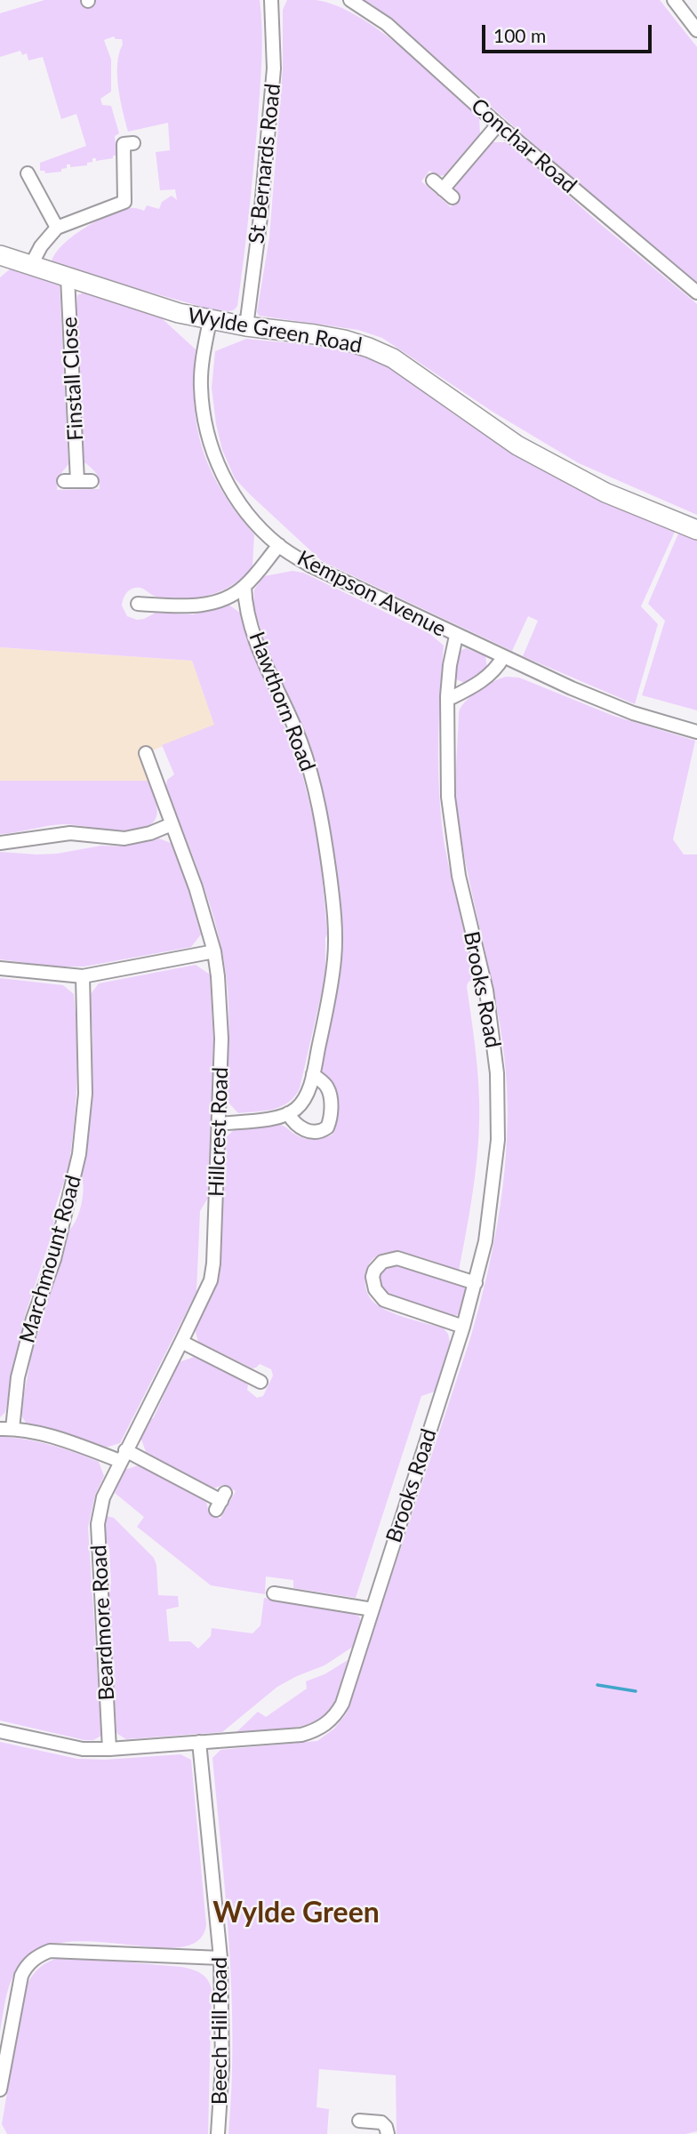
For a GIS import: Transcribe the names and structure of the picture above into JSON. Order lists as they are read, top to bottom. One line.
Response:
{"streets":{"street":["Conchar Road","St Bernards Road","Wylde Green Road","Finstall Close","Kempson Avenue","Hawthorn Road","Brooks Road","Hillcrest Road","Marchmount Road","Beardmore Road","Beech Hill Road"]},"crossings":[["St Bernards Road","Wylde Green Road"],["Wylde Green Road","Finstall Close"],["Wylde Green Road","Kempson Avenue"],["Kempson Avenue","Brooks Road"],["Brooks Road","Beardmore Road"],["Brooks Road","Beech Hill Road"],["Hillcrest Road","Beardmore Road"]],"districts":["Wylde Green"],"scale_bar":"100 m"}
